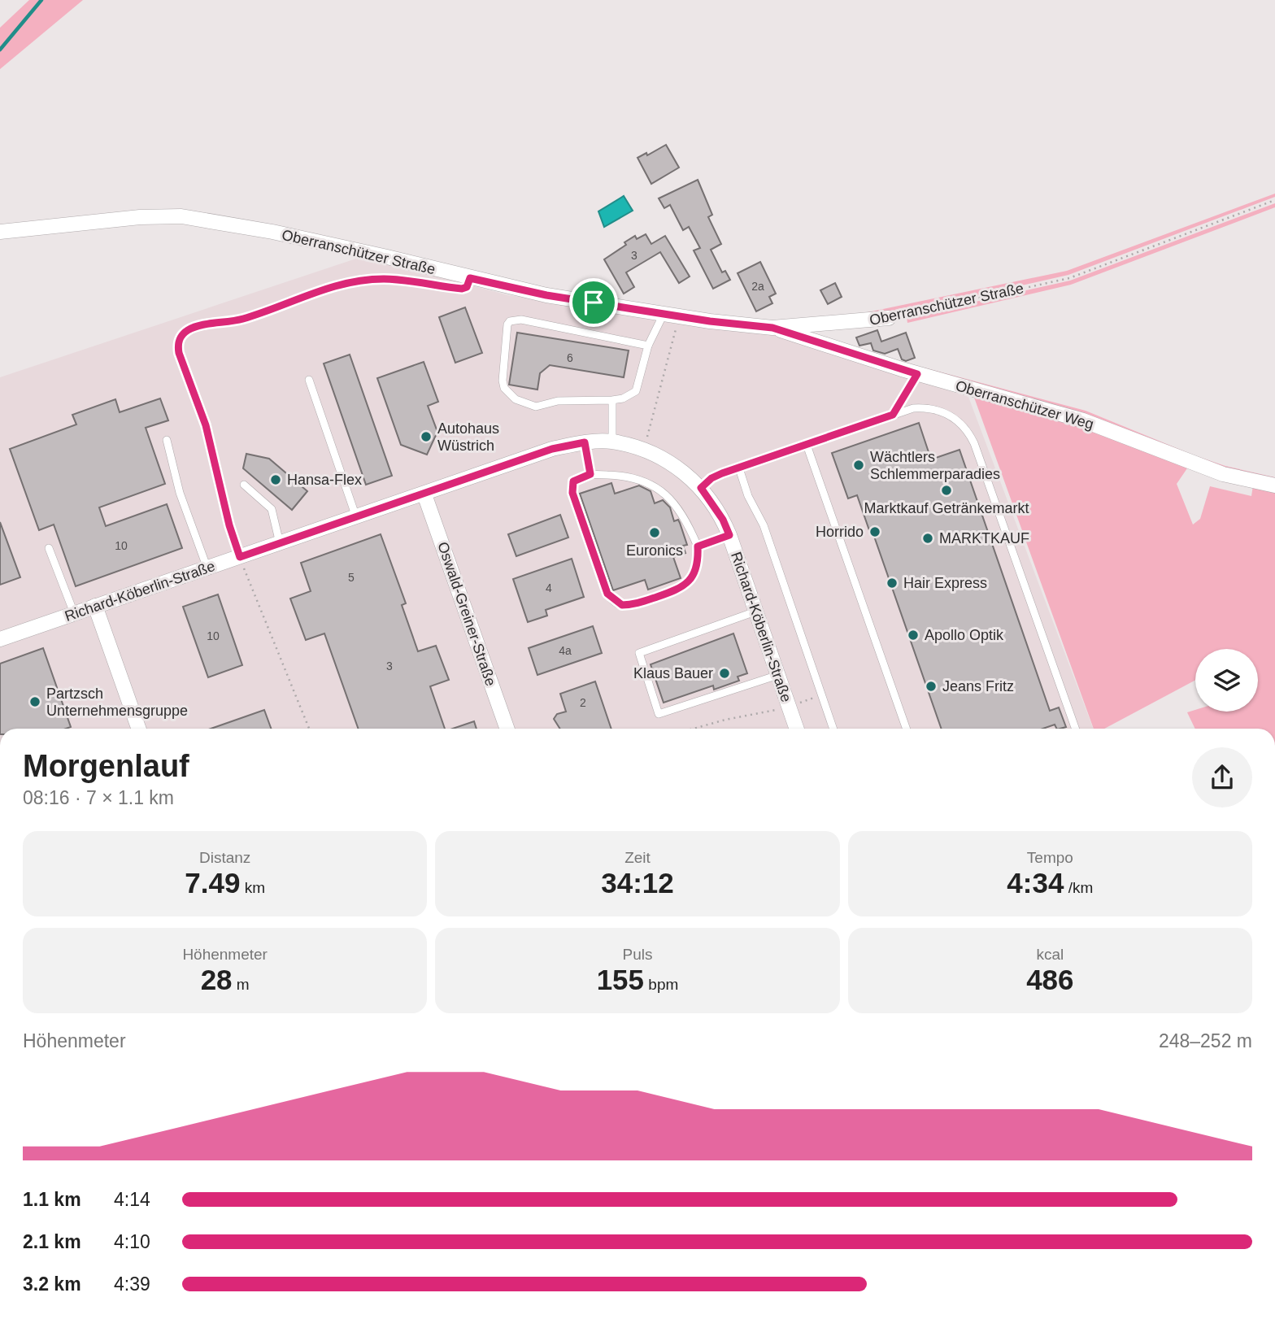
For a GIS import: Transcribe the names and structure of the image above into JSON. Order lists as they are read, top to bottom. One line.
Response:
{"streets":{"street":["Oberranschützer Straße","Oberranschützer Weg","Richard-Köberlin-Straße","Oswald-Greiner-Straße"]},"crossings":[["Oberranschützer Straße","Oberranschützer Weg"],["Richard-Köberlin-Straße","Oswald-Greiner-Straße"]],"places":["Autohaus Wüstrich","Wächtlers Schlemmerparadies","Hansa-Flex","Marktkauf Getränkemarkt","Horrido","Euronics","MARKTKAUF","Hair Express","Apollo Optik","Klaus Bauer","Jeans Fritz","Partzsch Unternehmensgruppe"],"house_numbers":["3","2a","6","10","5","4","10","4a","3","2"],"page":{"heading":["Morgenlauf","08:16 · 7 × 1.1 km"],"stats":[["Distanz","7.49 km"],["Zeit","34:12"],["Tempo","4:34 /km"],["Höhenmeter","28 m"],["Puls","155 bpm"],["kcal","486"]],"chart":["Höhenmeter","248–252 m"],"list":[{"name":"1.1 km","note":"4:14"},{"name":"2.1 km","note":"4:10"},{"name":"3.2 km","note":"4:39"}]}}
